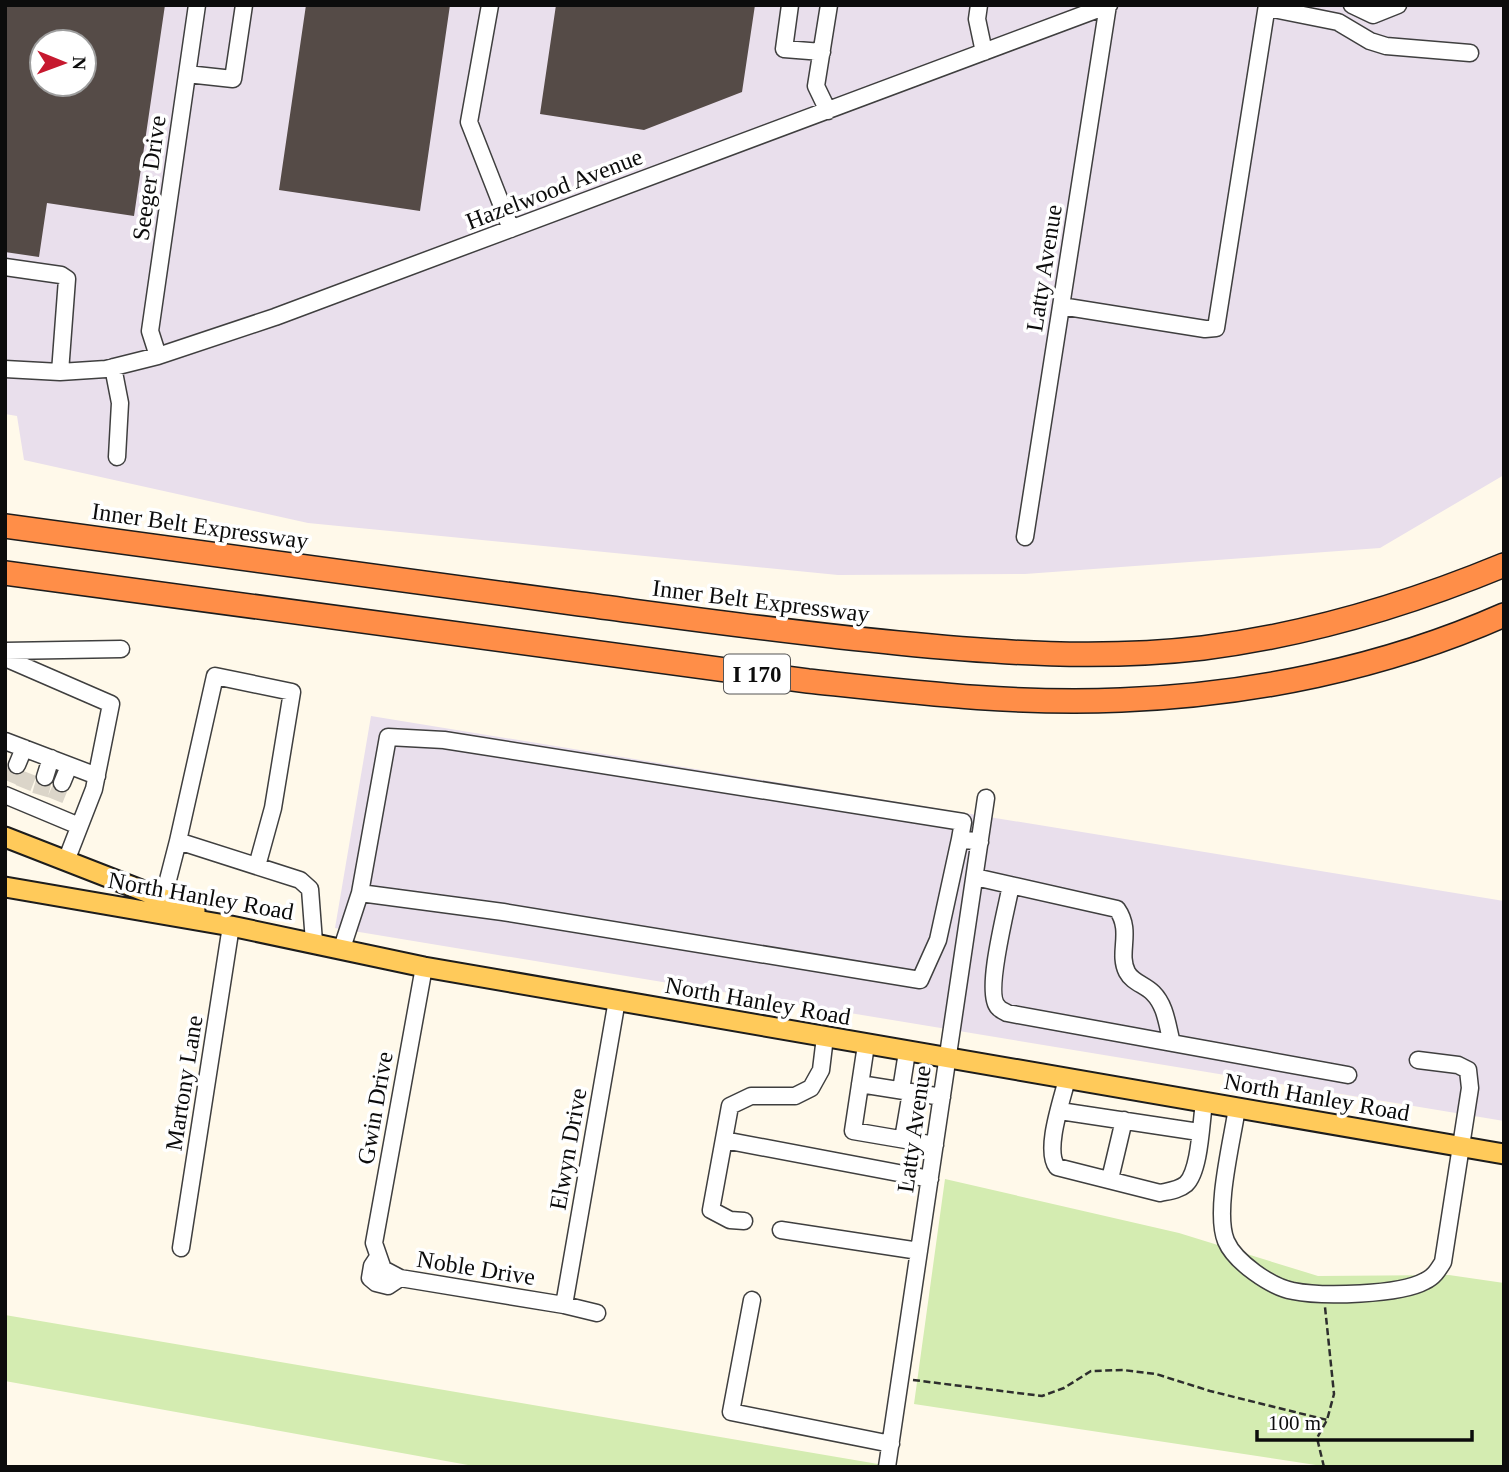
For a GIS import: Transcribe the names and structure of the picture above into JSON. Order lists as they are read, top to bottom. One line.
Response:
{"streets":{"highway":["Inner Belt Expressway","I 170"],"main road":["North Hanley Road"],"street":["Seeger Drive","Hazelwood Avenue","Latty Avenue","Martony Lane","Gwin Drive","Elwyn Drive","Noble Drive"]},"crossings":[["Seeger Drive","Hazelwood Avenue"],["Hazelwood Avenue","Latty Avenue"],["Latty Avenue","North Hanley Road"],["North Hanley Road","Martony Lane"],["North Hanley Road","Gwin Drive"],["North Hanley Road","Elwyn Drive"],["Gwin Drive","Noble Drive"],["Elwyn Drive","Noble Drive"]],"scale_bar":"100 m","north":"right"}
